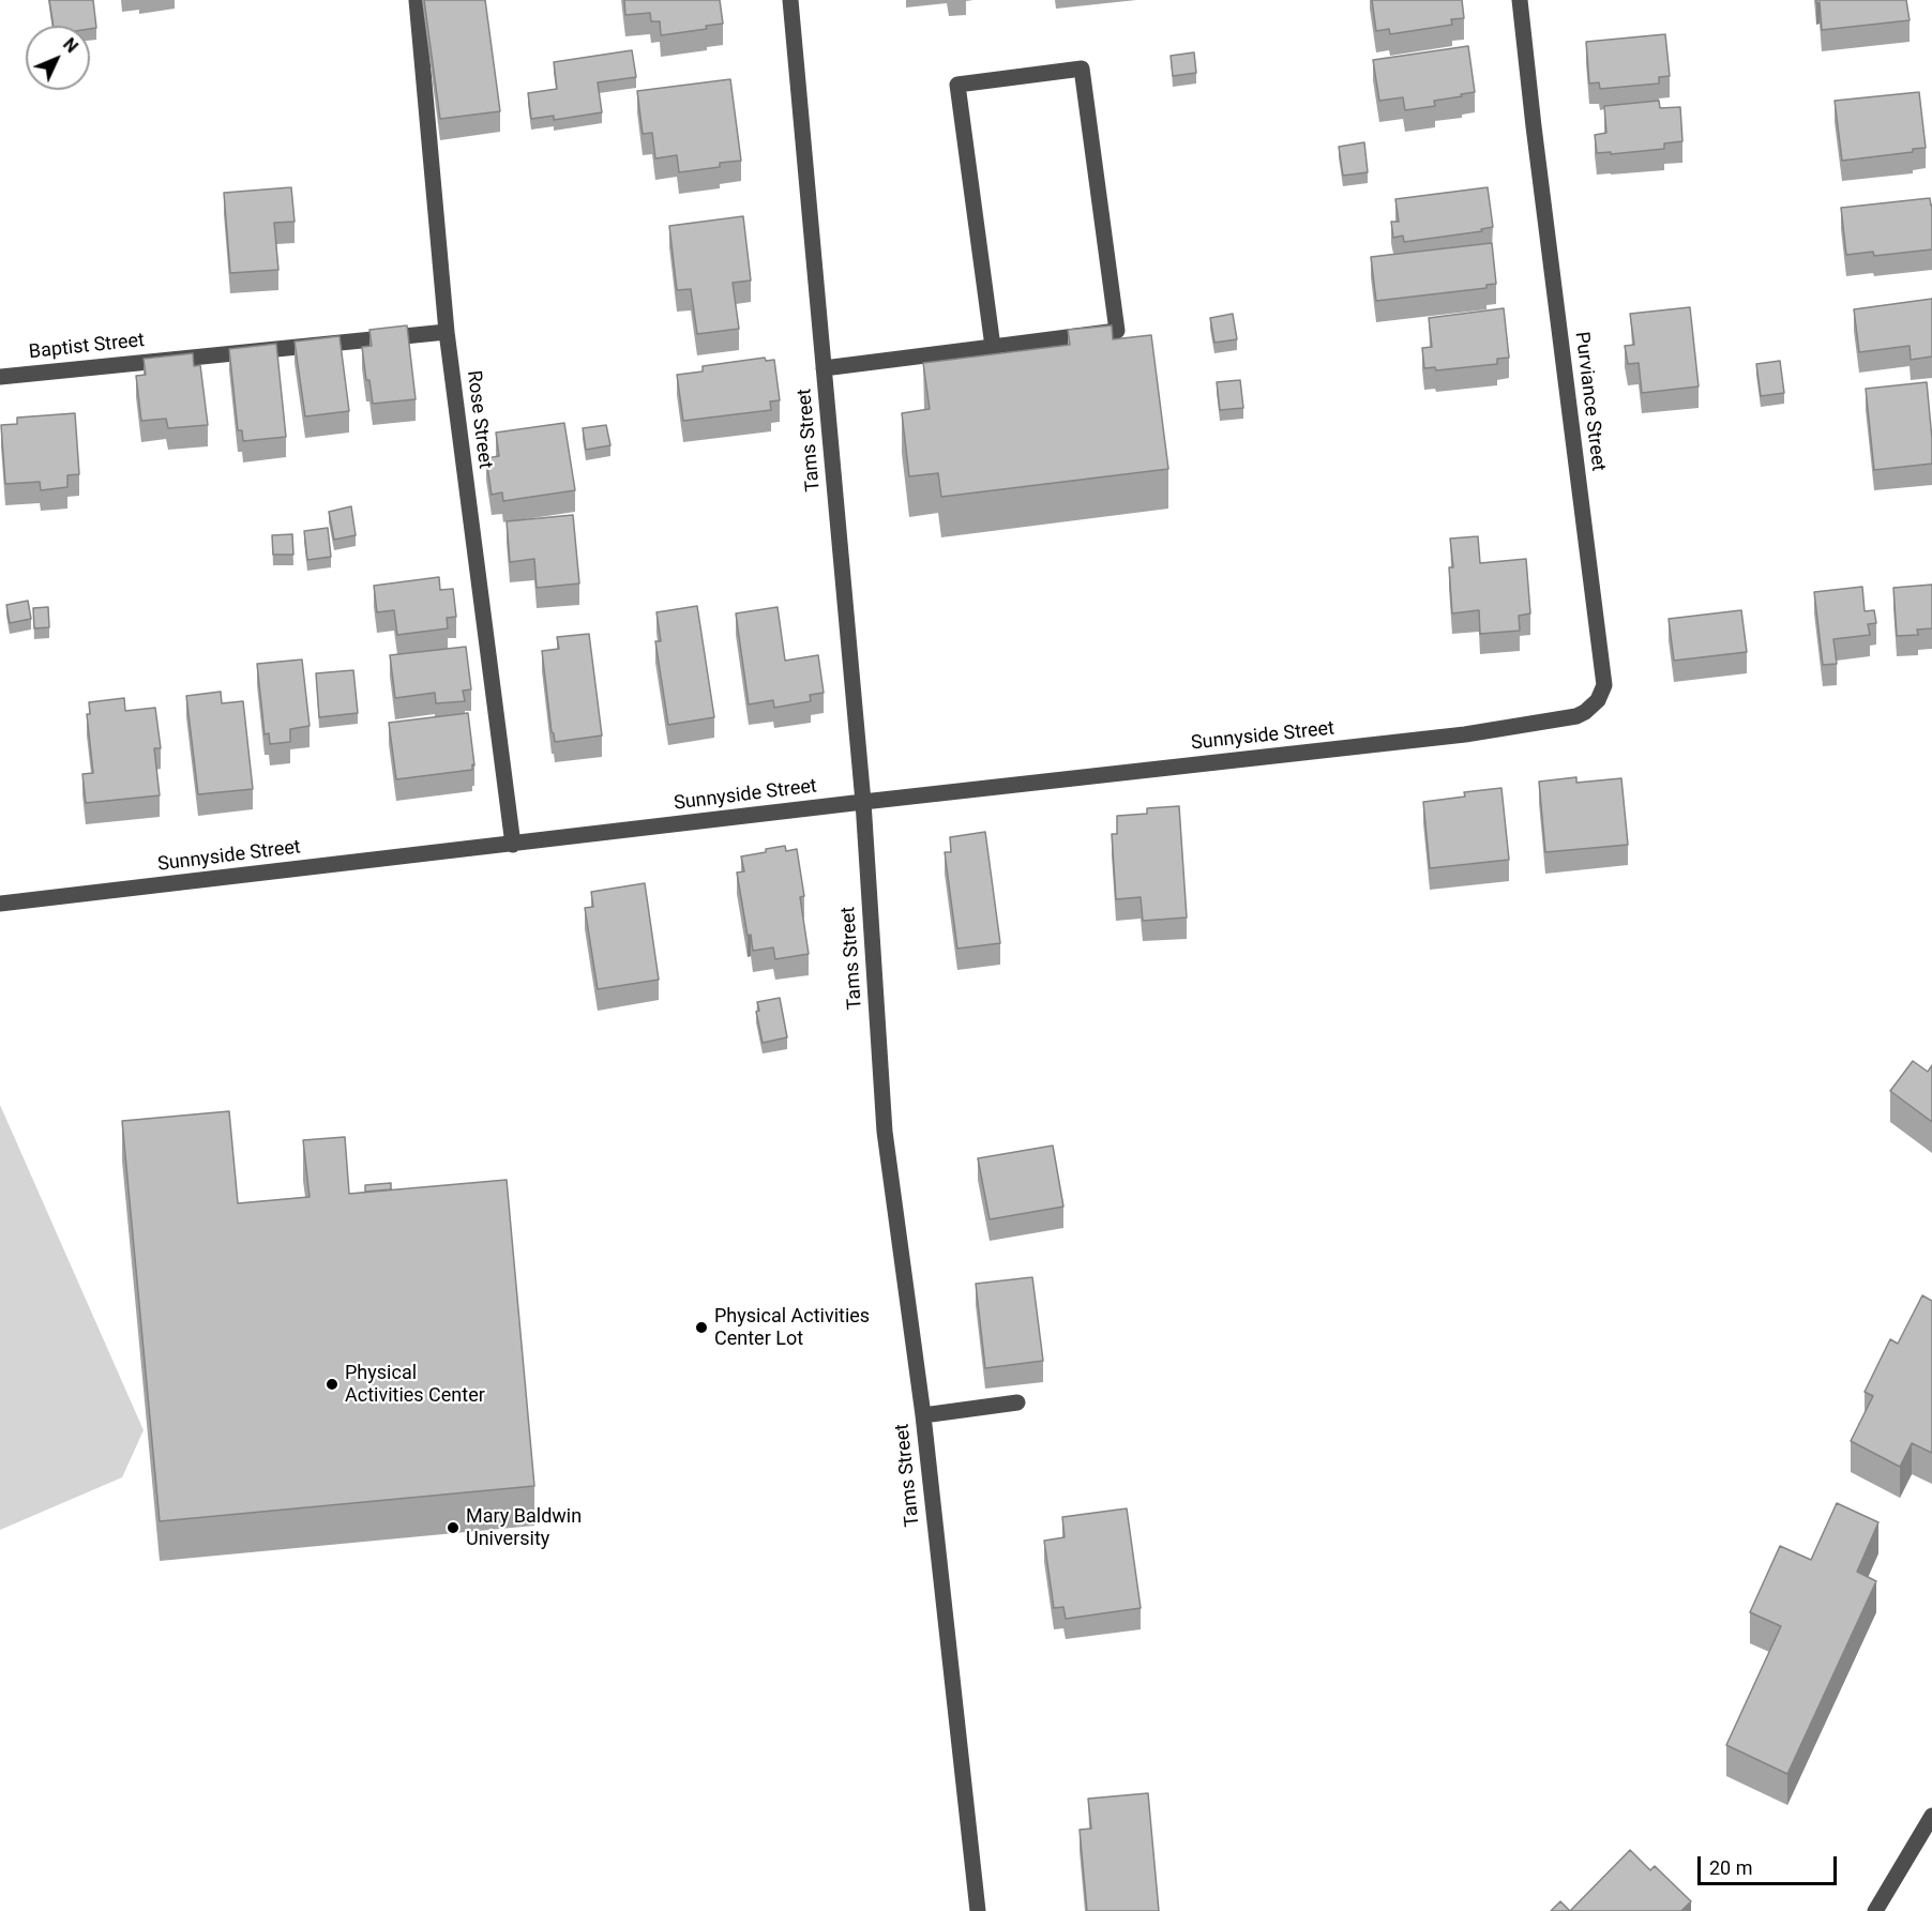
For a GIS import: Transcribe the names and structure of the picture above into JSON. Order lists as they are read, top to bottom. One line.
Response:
{"streets":{"street":["Baptist Street","Purviance Street","Rose Street","Tams Street","Sunnyside Street"]},"crossings":[["Baptist Street","Rose Street"],["Purviance Street","Sunnyside Street"],["Rose Street","Sunnyside Street"],["Tams Street","Sunnyside Street"]],"places":["Physical Activities Center Lot","Physical Activities Center","Mary Baldwin University"],"scale_bar":"20 m","north":"top right"}
